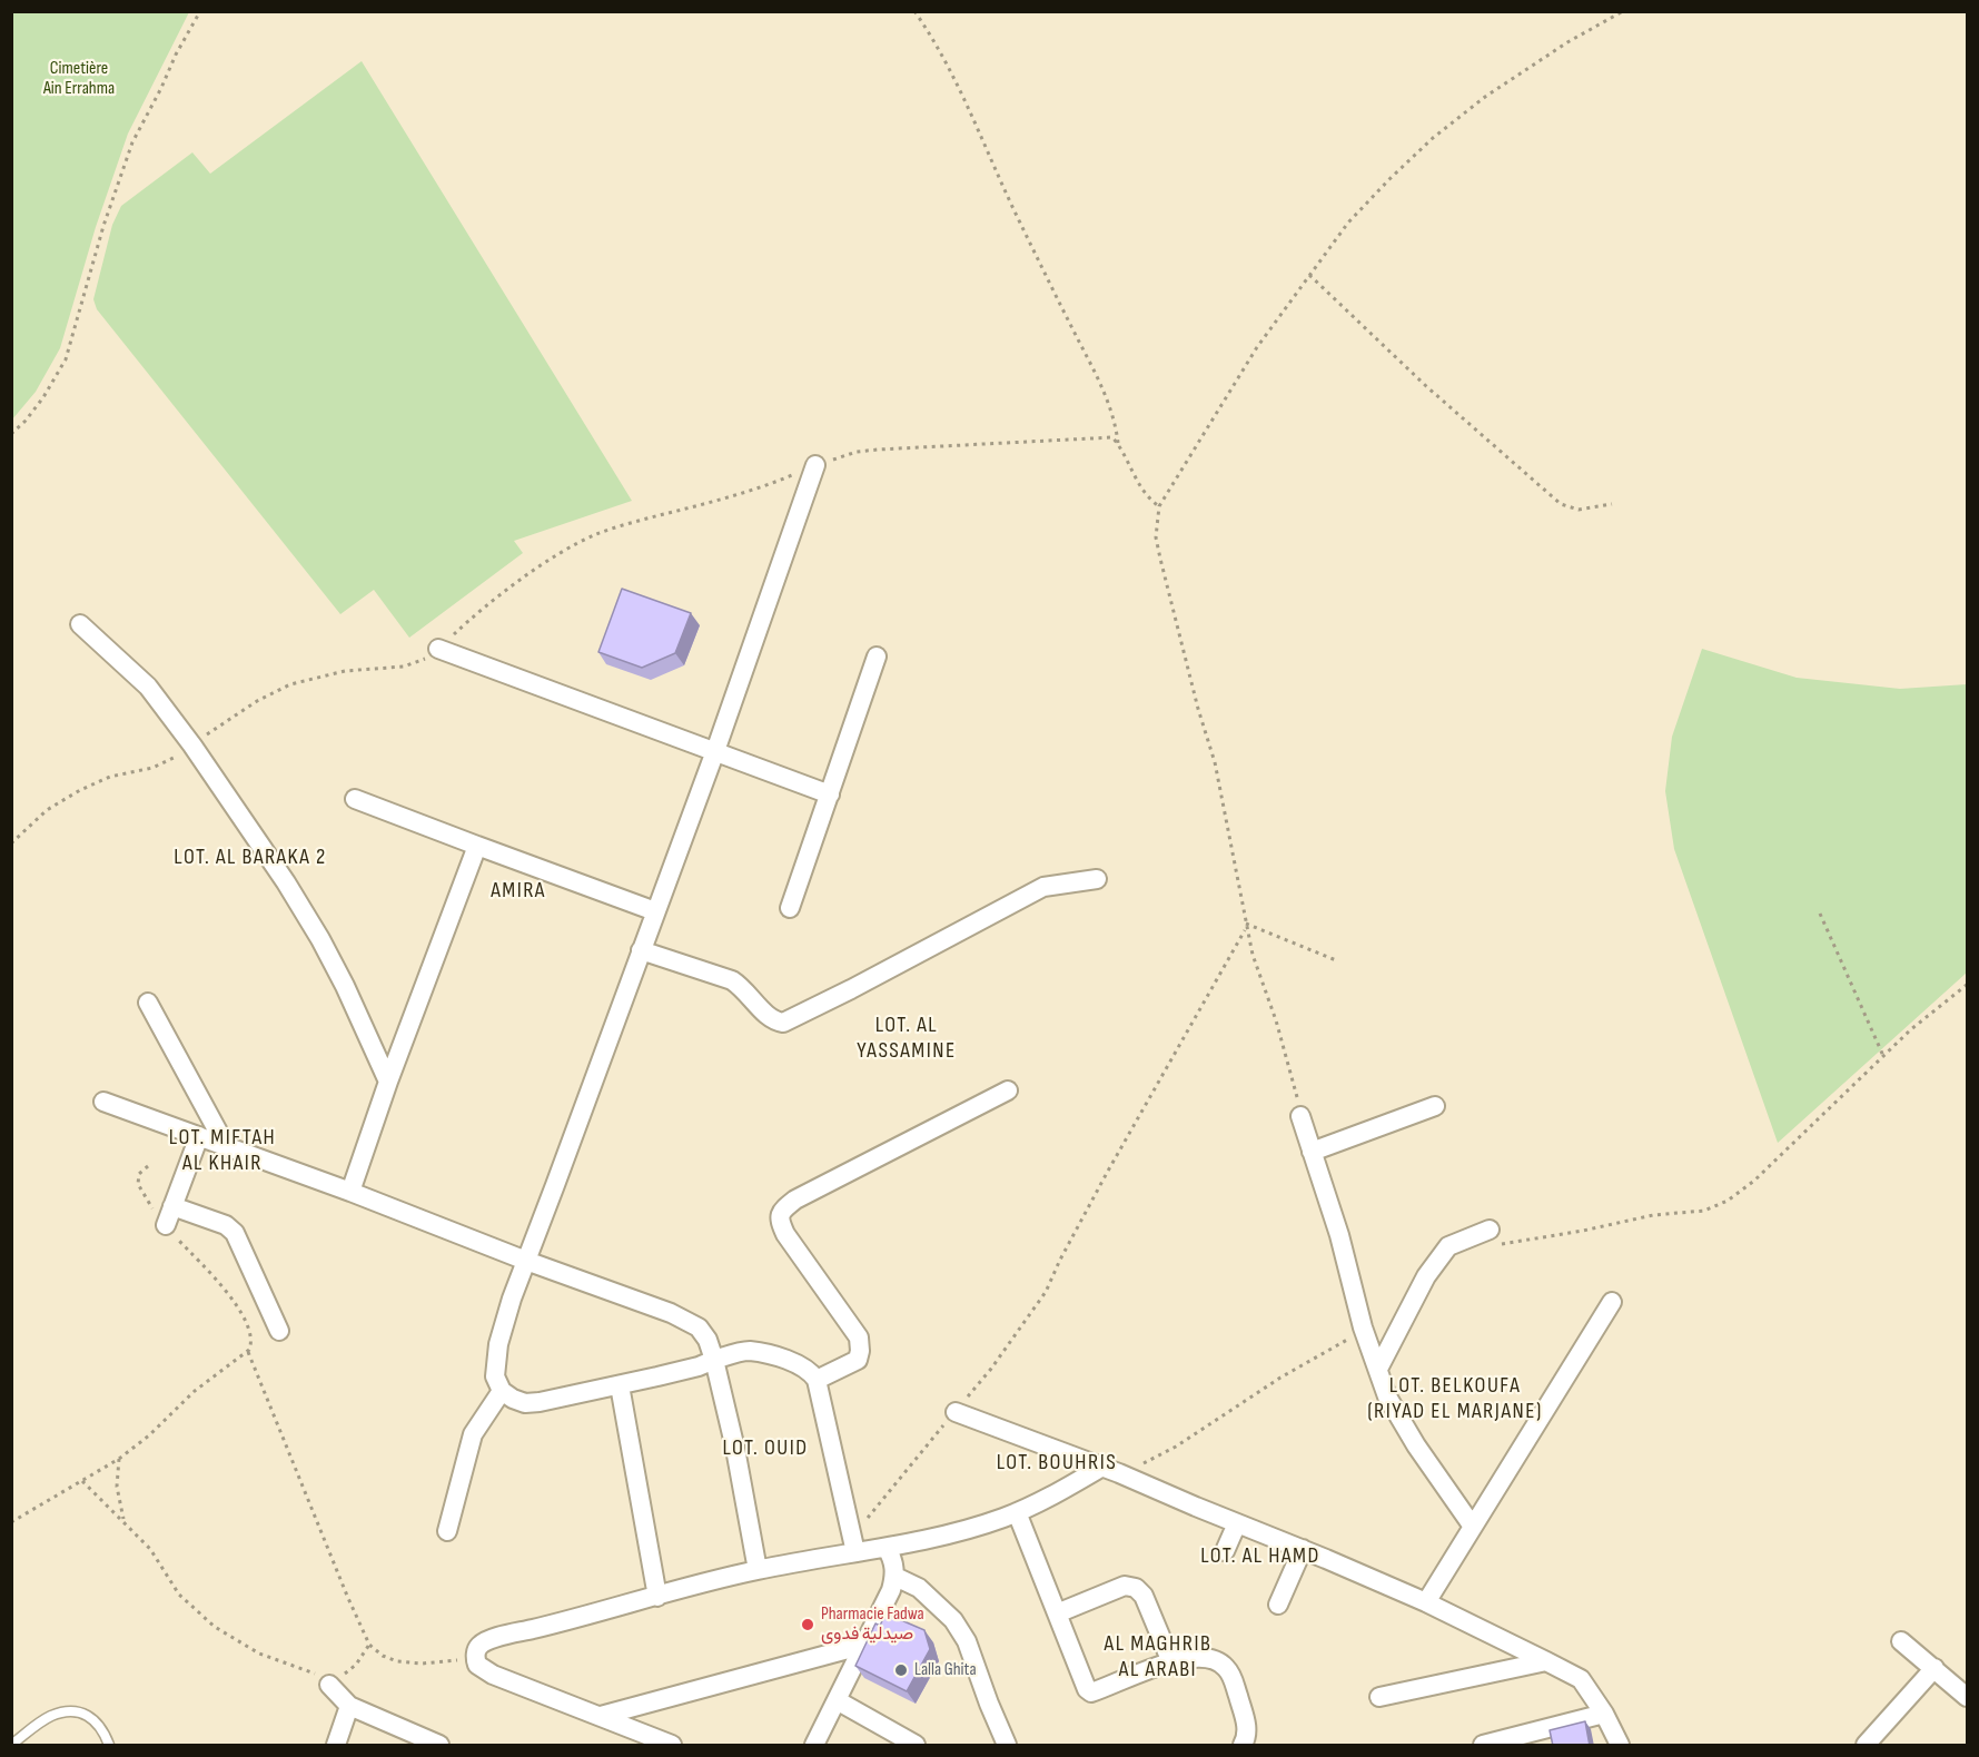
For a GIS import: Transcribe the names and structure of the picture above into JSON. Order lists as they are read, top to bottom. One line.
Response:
{"districts":["LOT. AL BARAKA 2","AMIRA","LOT. AL YASSAMINE","LOT. MIFTAH AL KHAIR","LOT. BELKOUFA (RIYAD EL MARJANE)","LOT. OUID","LOT. BOUHRIS","LOT. AL HAMD","AL MAGHRIB AL ARABI"],"parks":["Cimetière Ain Errahma"],"places":["Pharmacie Fadwa صيدلية فدوى","Lalla Ghita"]}
